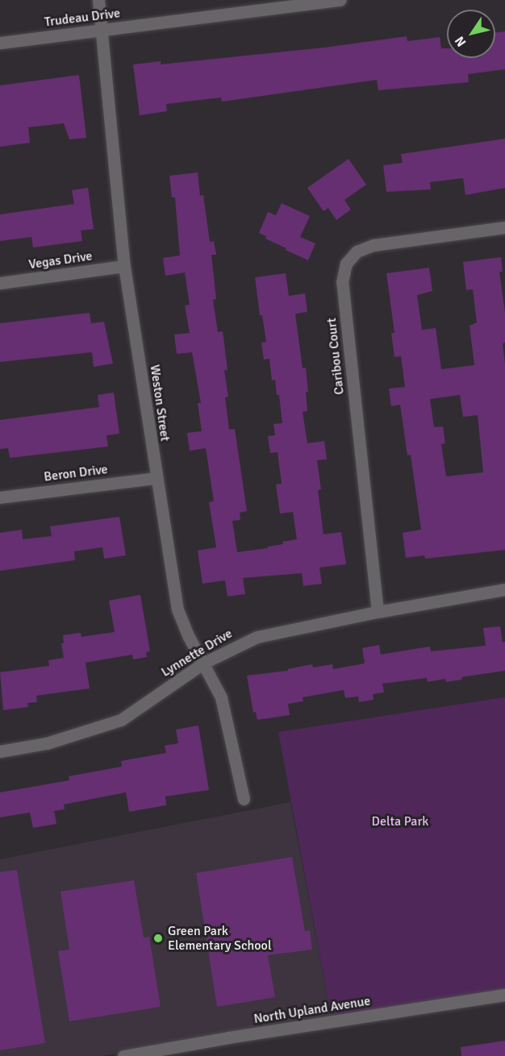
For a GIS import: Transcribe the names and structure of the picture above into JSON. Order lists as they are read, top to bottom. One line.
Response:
{"streets":{"street":["Trudeau Drive","Vegas Drive","Caribou Court","Weston Street","Beron Drive","Lynnette Drive","North Upland Avenue"]},"crossings":[["Trudeau Drive","Weston Street"],["Vegas Drive","Weston Street"],["Caribou Court","Lynnette Drive"],["Weston Street","Beron Drive"],["Weston Street","Lynnette Drive"]],"parks":["Delta Park"],"places":["Green Park Elementary School"],"north":"bottom left"}
